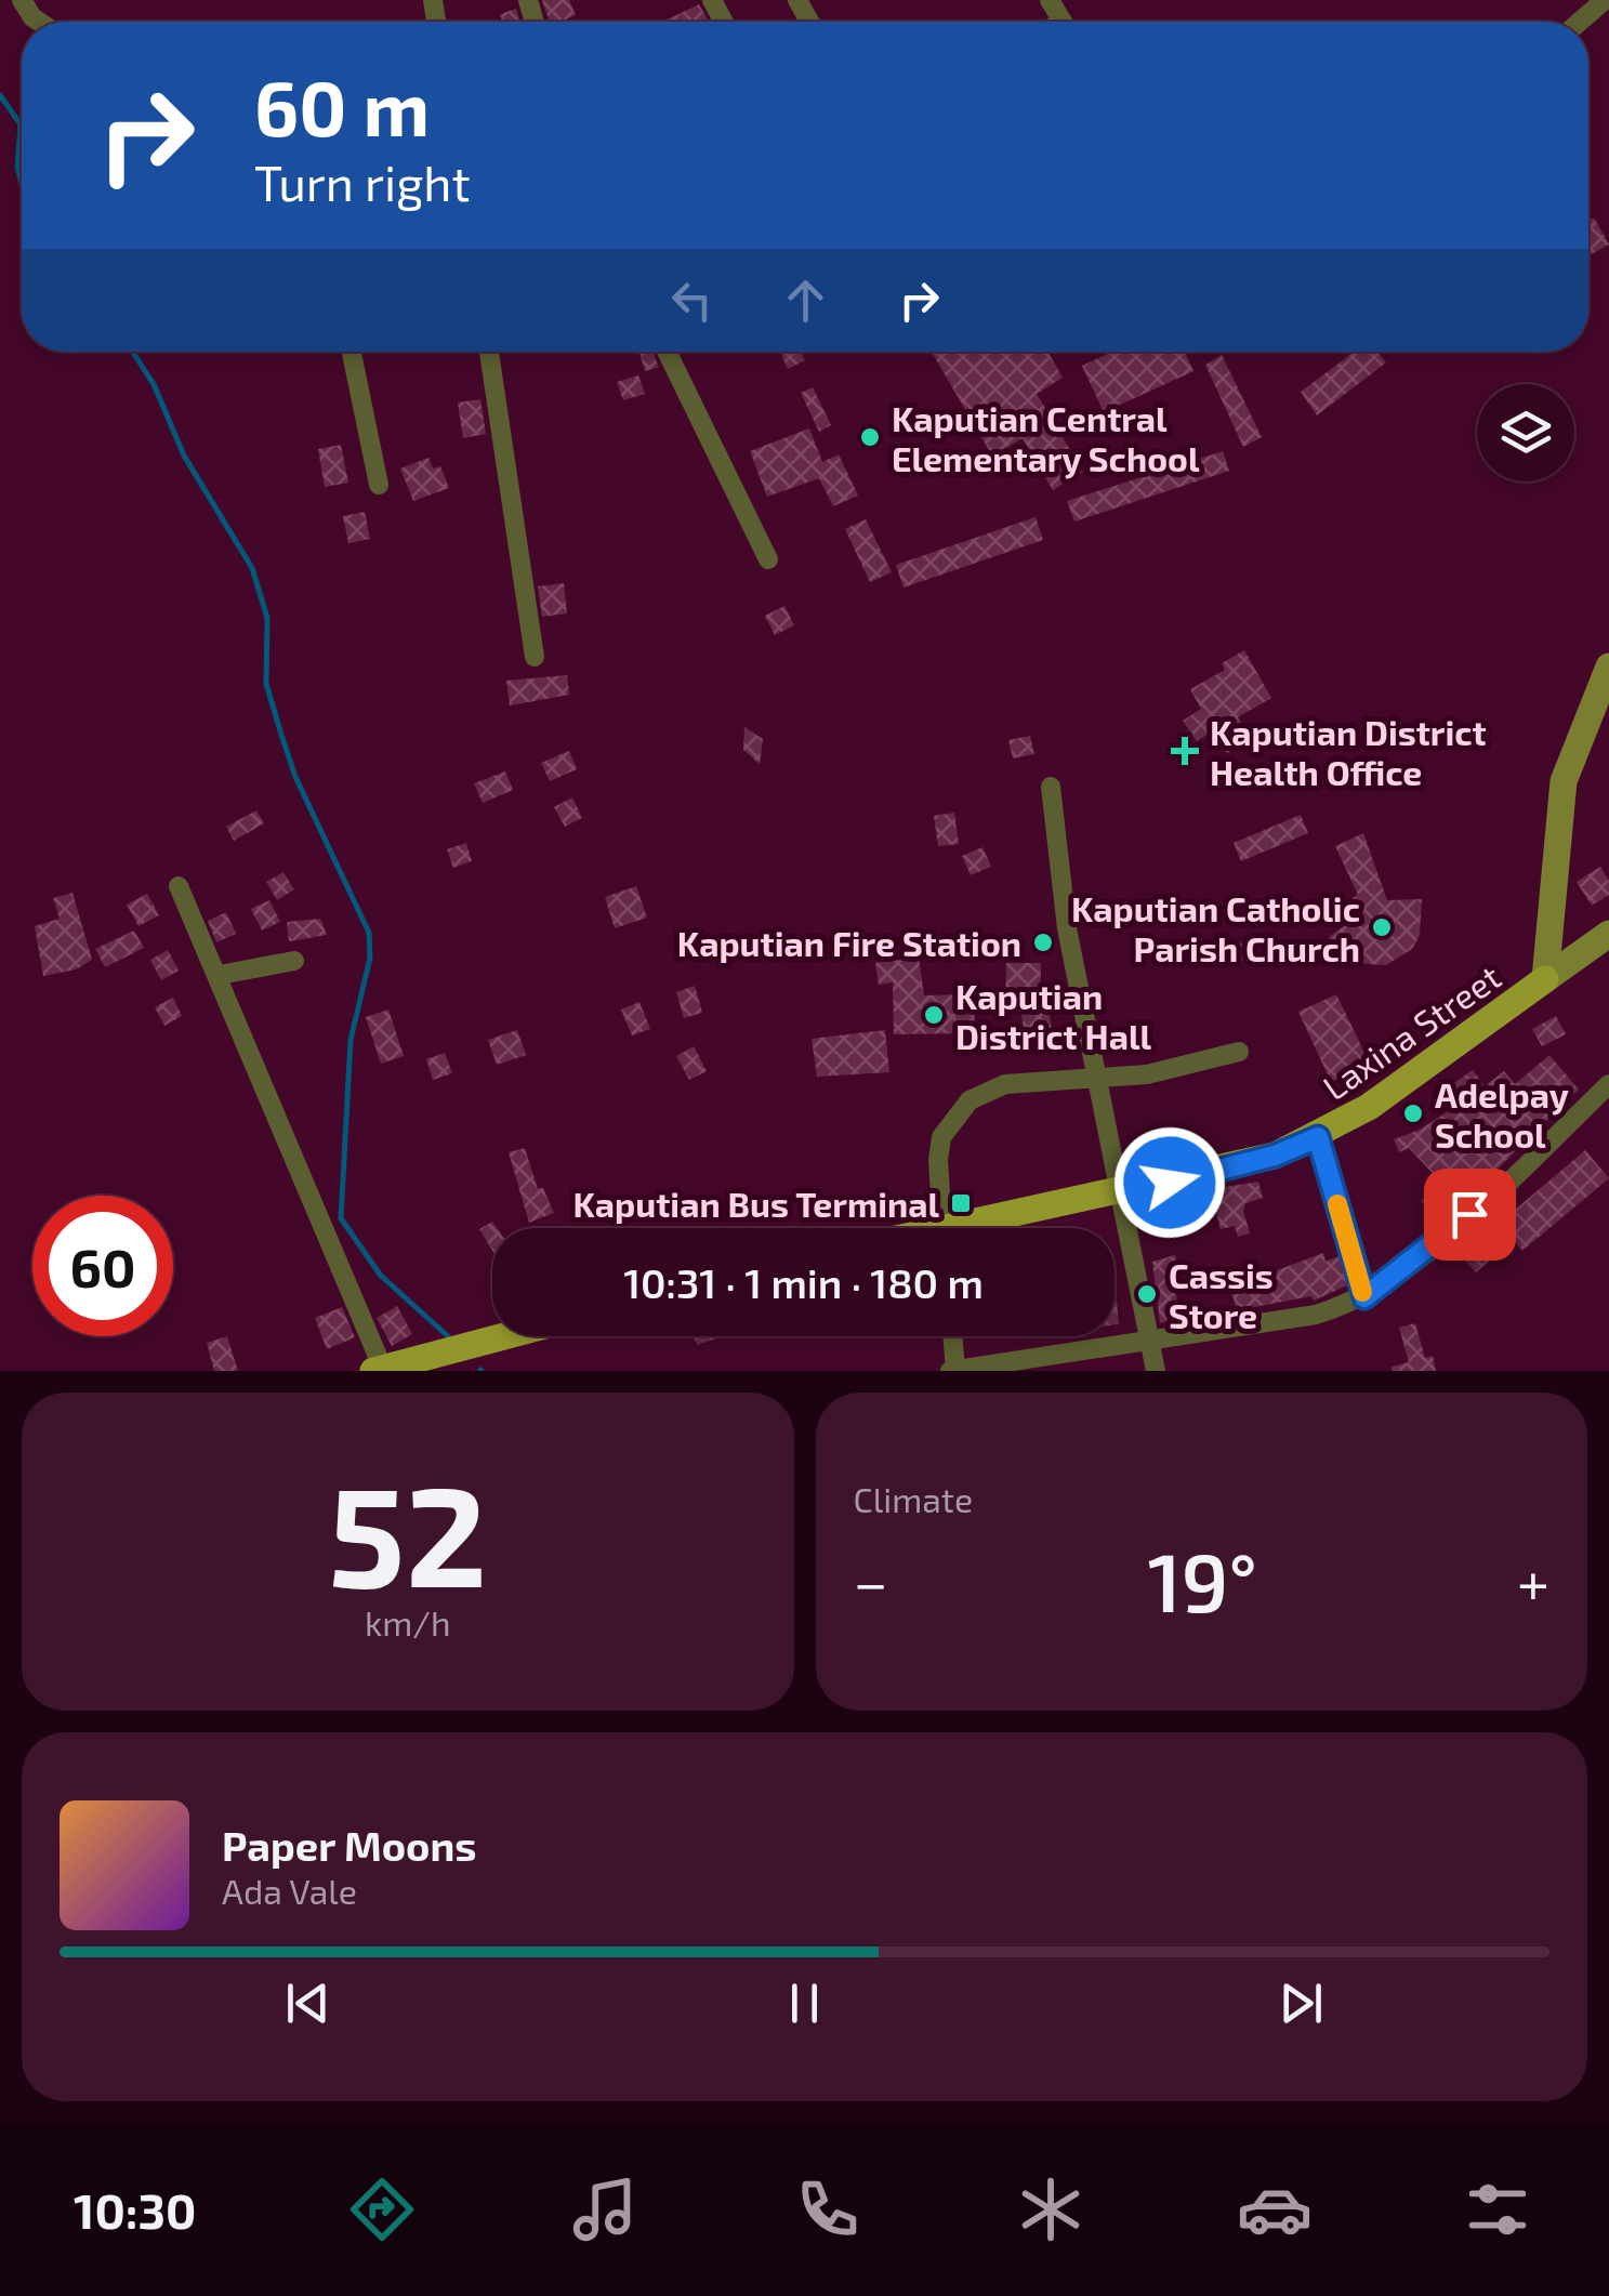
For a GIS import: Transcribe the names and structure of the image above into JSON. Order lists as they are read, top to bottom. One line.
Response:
{"streets":{"main road":["Laxina Street"]},"places":{"other":["Kaputian Central Elementary School","Kaputian Catholic Parish Church","Kaputian Fire Station","Kaputian District Hall","Adelpay School","Cassis Store"],"health":["Kaputian District Health Office"],"transit":["Kaputian Bus Terminal"]},"page":{"turn":["60 m","Turn right"],"limit":"60","trip":"10:31 · 1 min · 180 m","tile":[["52","km/h"],"Climate"],"heat":["−","19°","+"],"song":["Paper Moons","Ada Vale"],"tabs":"10:30"}}
